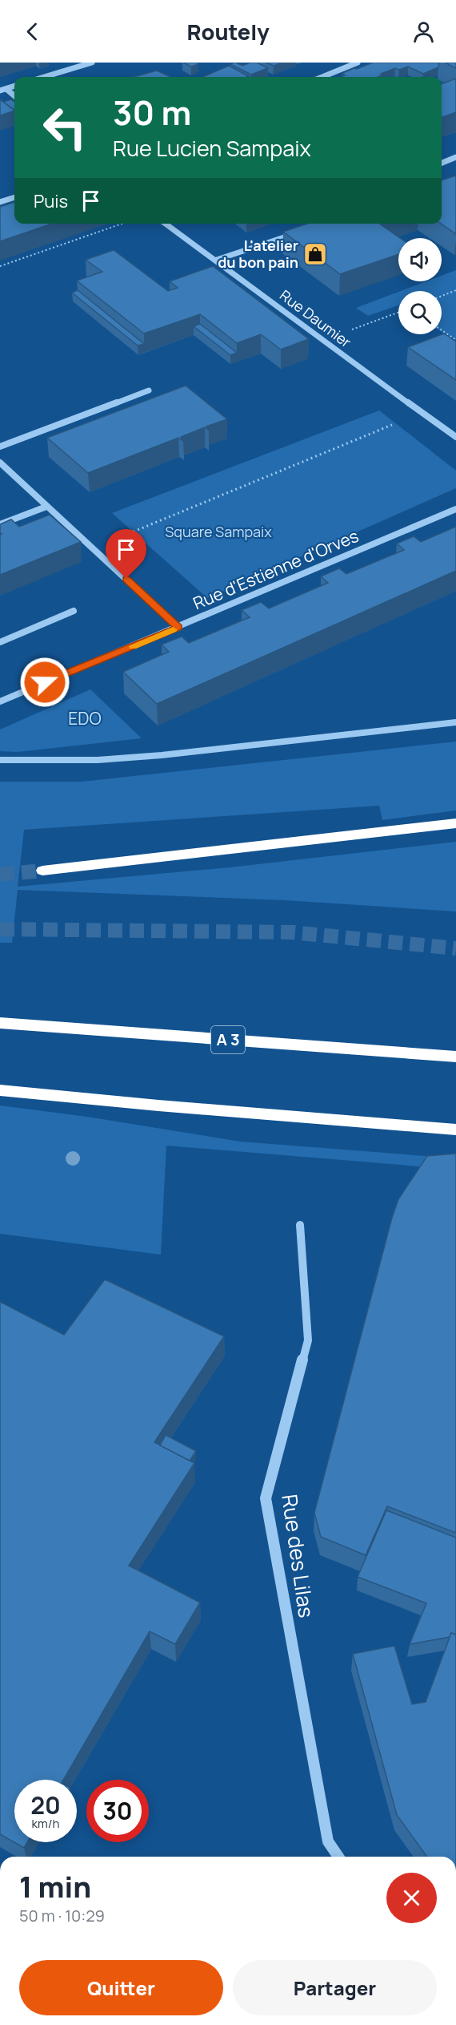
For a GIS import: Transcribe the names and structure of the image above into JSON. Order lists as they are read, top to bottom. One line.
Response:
{"streets":{"highway":["A 3"],"street":["Rue Daumier","Rue d'Estienne d'Orves","Rue des Lilas"]},"parks":["Square Sampaix","EDO"],"places":{"shop":["L'atelier du bon pain"]},"page":{"header":"Routely","turn":["30 m","Rue Lucien Sampaix"],"then":"Puis","speed":"20 km/h","limit":"30","heading":["1 min","50 m · 10:29"],"buttons":["Quitter","Partager"]}}
